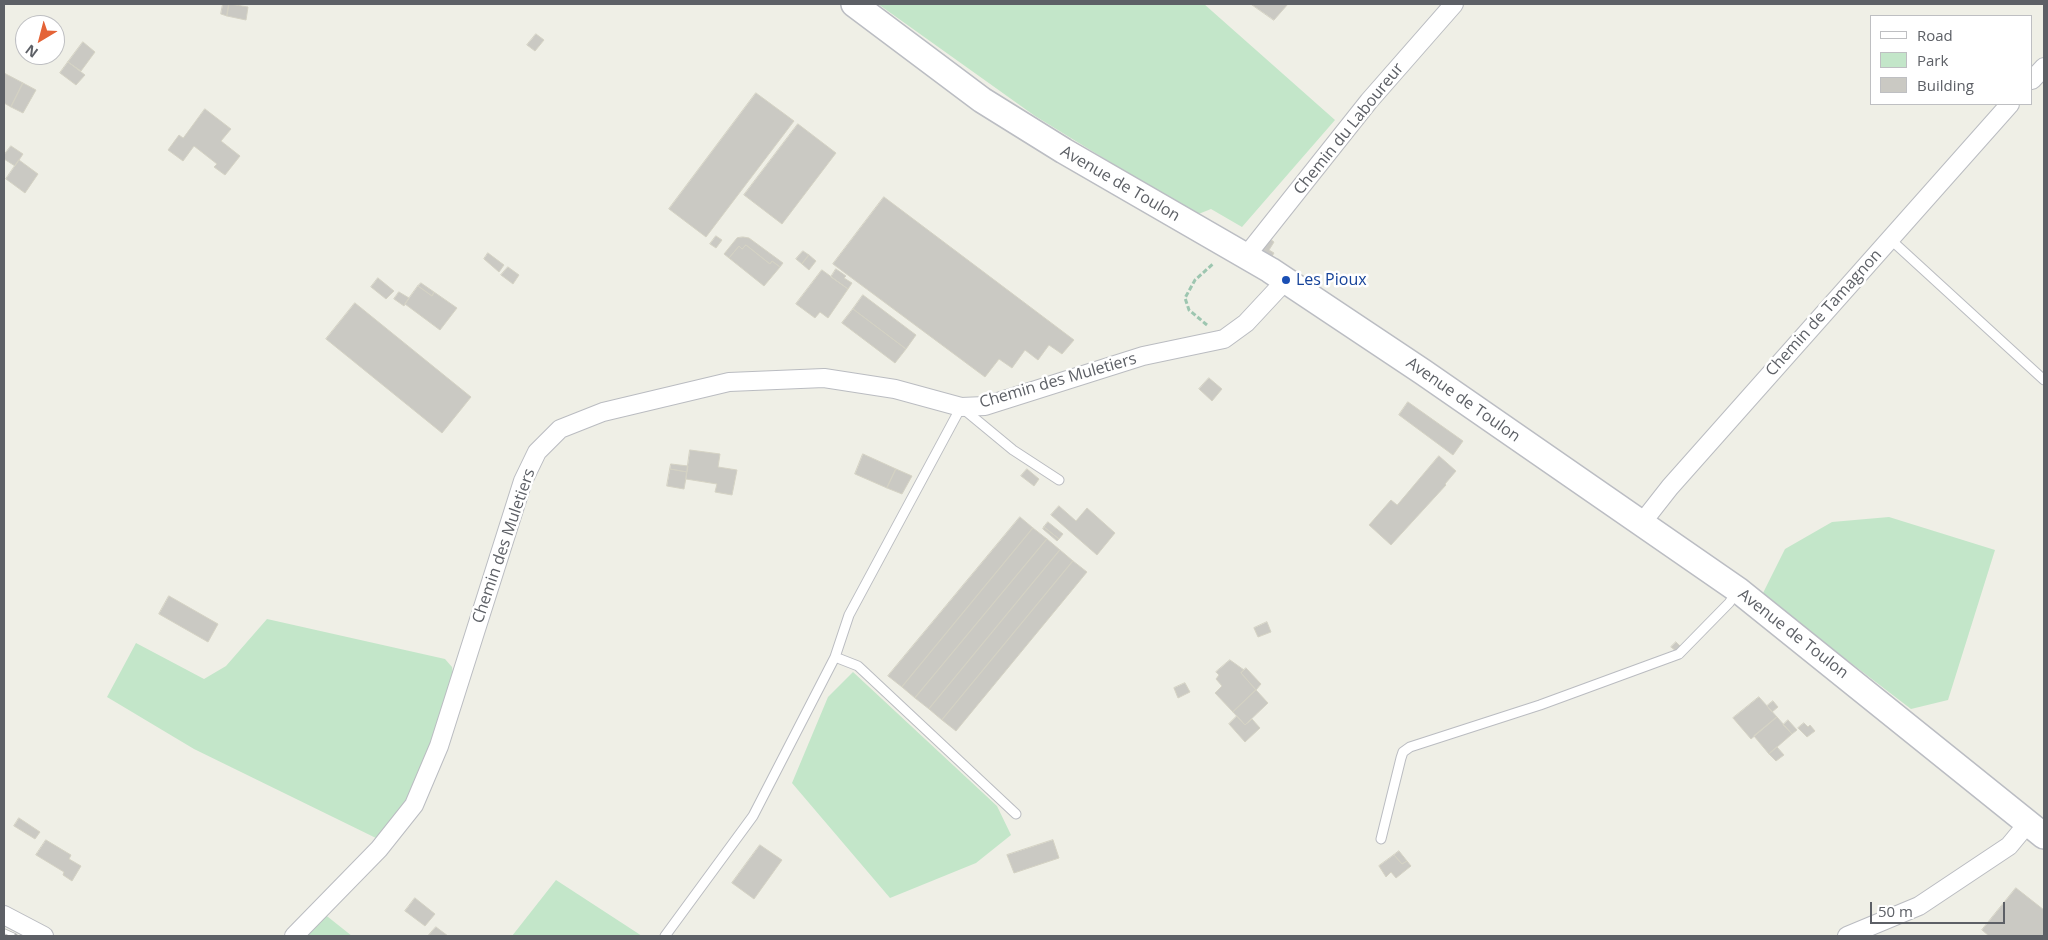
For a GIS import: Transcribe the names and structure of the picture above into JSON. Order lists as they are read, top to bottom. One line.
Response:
{"streets":{"main road":["Avenue de Toulon"],"street":["Chemin du Laboureur","Chemin de Tamagnon","Chemin des Muletiers"]},"crossings":[["Chemin du Laboureur","Avenue de Toulon"],["Avenue de Toulon","Chemin de Tamagnon"],["Avenue de Toulon","Chemin des Muletiers"]],"places":["Les Pioux"],"legend":["Road","Park","Building"],"scale_bar":"50 m","north":"bottom left"}
